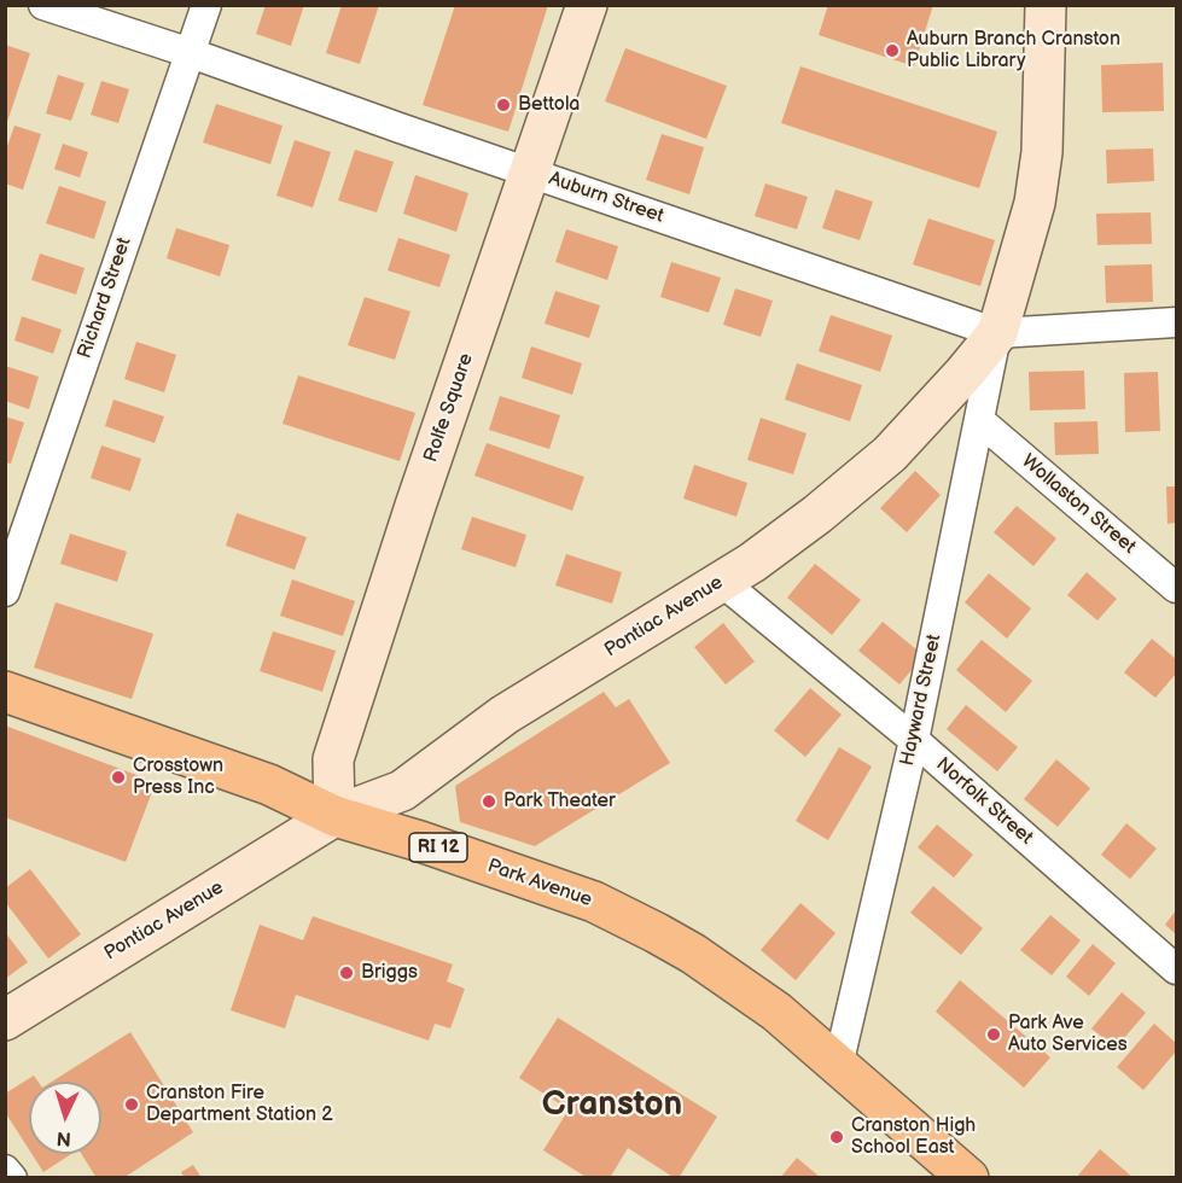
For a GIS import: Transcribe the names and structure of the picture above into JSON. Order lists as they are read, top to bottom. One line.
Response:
{"streets":{"main road":["Rolfe Square","Pontiac Avenue","RI 12","Park Avenue"],"street":["Auburn Street","Richard Street","Wollaston Street","Hayward Street","Norfolk Street"]},"crossings":[["Auburn Street","Richard Street"],["Auburn Street","Rolfe Square"],["Auburn Street","Pontiac Avenue"],["Auburn Street","Hayward Street"],["Rolfe Square","Pontiac Avenue"],["Rolfe Square","Park Avenue"],["Wollaston Street","Hayward Street"],["Pontiac Avenue","Hayward Street"],["Pontiac Avenue","Norfolk Street"],["Pontiac Avenue","Park Avenue"],["Hayward Street","Norfolk Street"],["Hayward Street","Park Avenue"]],"districts":["Cranston"],"places":["Auburn Branch Cranston Public Library","Bettola","Crosstown Press Inc","Park Theater","Briggs","Park Ave Auto Services","Cranston Fire Department Station 2","Cranston High School East"],"north":"bottom"}
